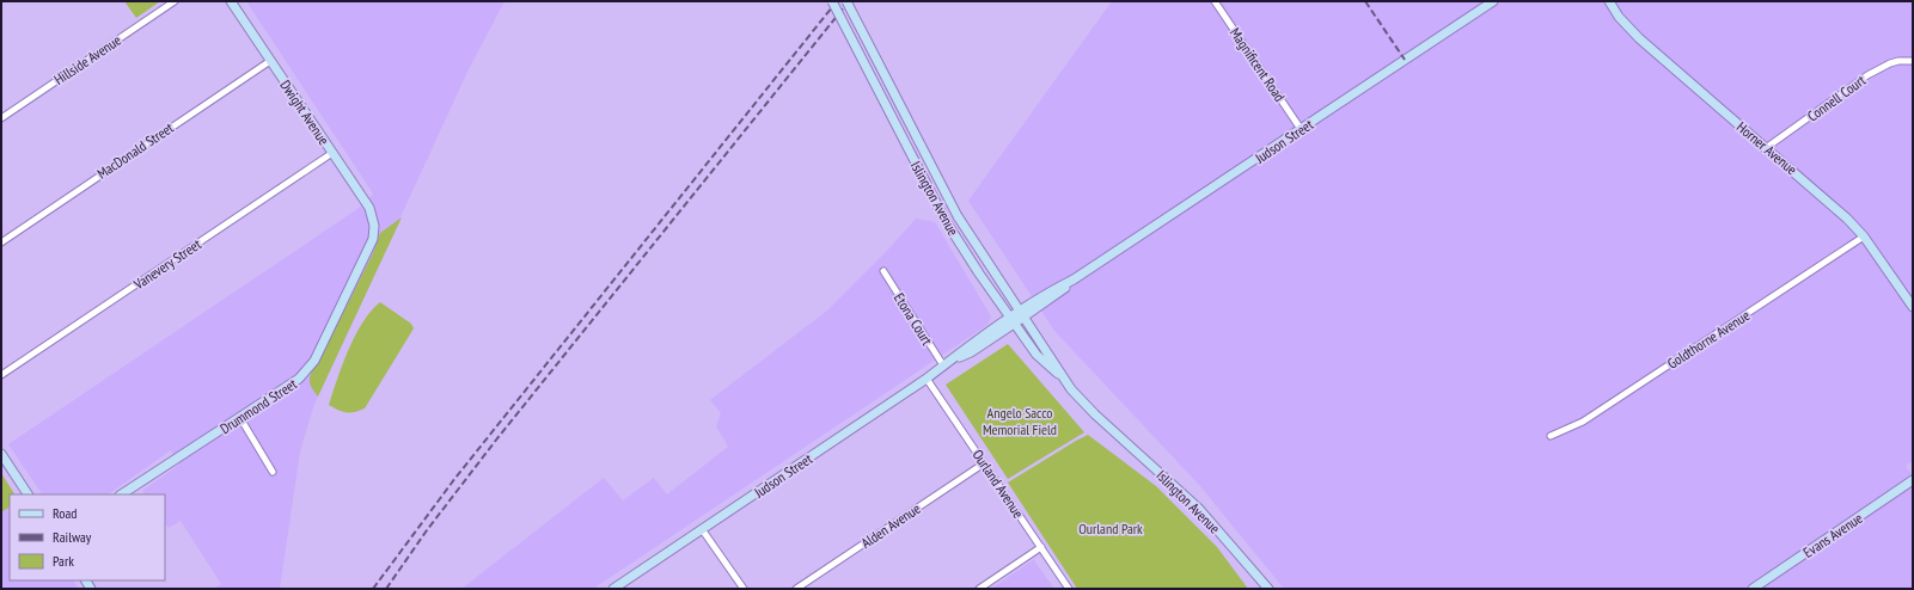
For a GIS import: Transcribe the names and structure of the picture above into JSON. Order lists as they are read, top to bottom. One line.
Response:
{"streets":{"main road":["Dwight Avenue","Judson Street","Horner Avenue","Islington Avenue","Drummond Street","Evans Avenue"],"street":["Hillside Avenue","Magnificent Road","Connell Court","MacDonald Street","Vanevery Street","Etona Court","Goldthorne Avenue","Ourland Avenue","Alden Avenue"]},"crossings":[["Magnificent Road","Judson Street"],["Connell Court","Horner Avenue"],["Dwight Avenue","MacDonald Street"],["Dwight Avenue","Vanevery Street"],["Dwight Avenue","Drummond Street"],["Judson Street","Islington Avenue"],["Judson Street","Etona Court"],["Judson Street","Ourland Avenue"],["Horner Avenue","Goldthorne Avenue"],["Ourland Avenue","Alden Avenue"]],"parks":["Angelo Sacco Memorial Field","Ourland Park"],"legend":["Road","Railway","Park"]}
